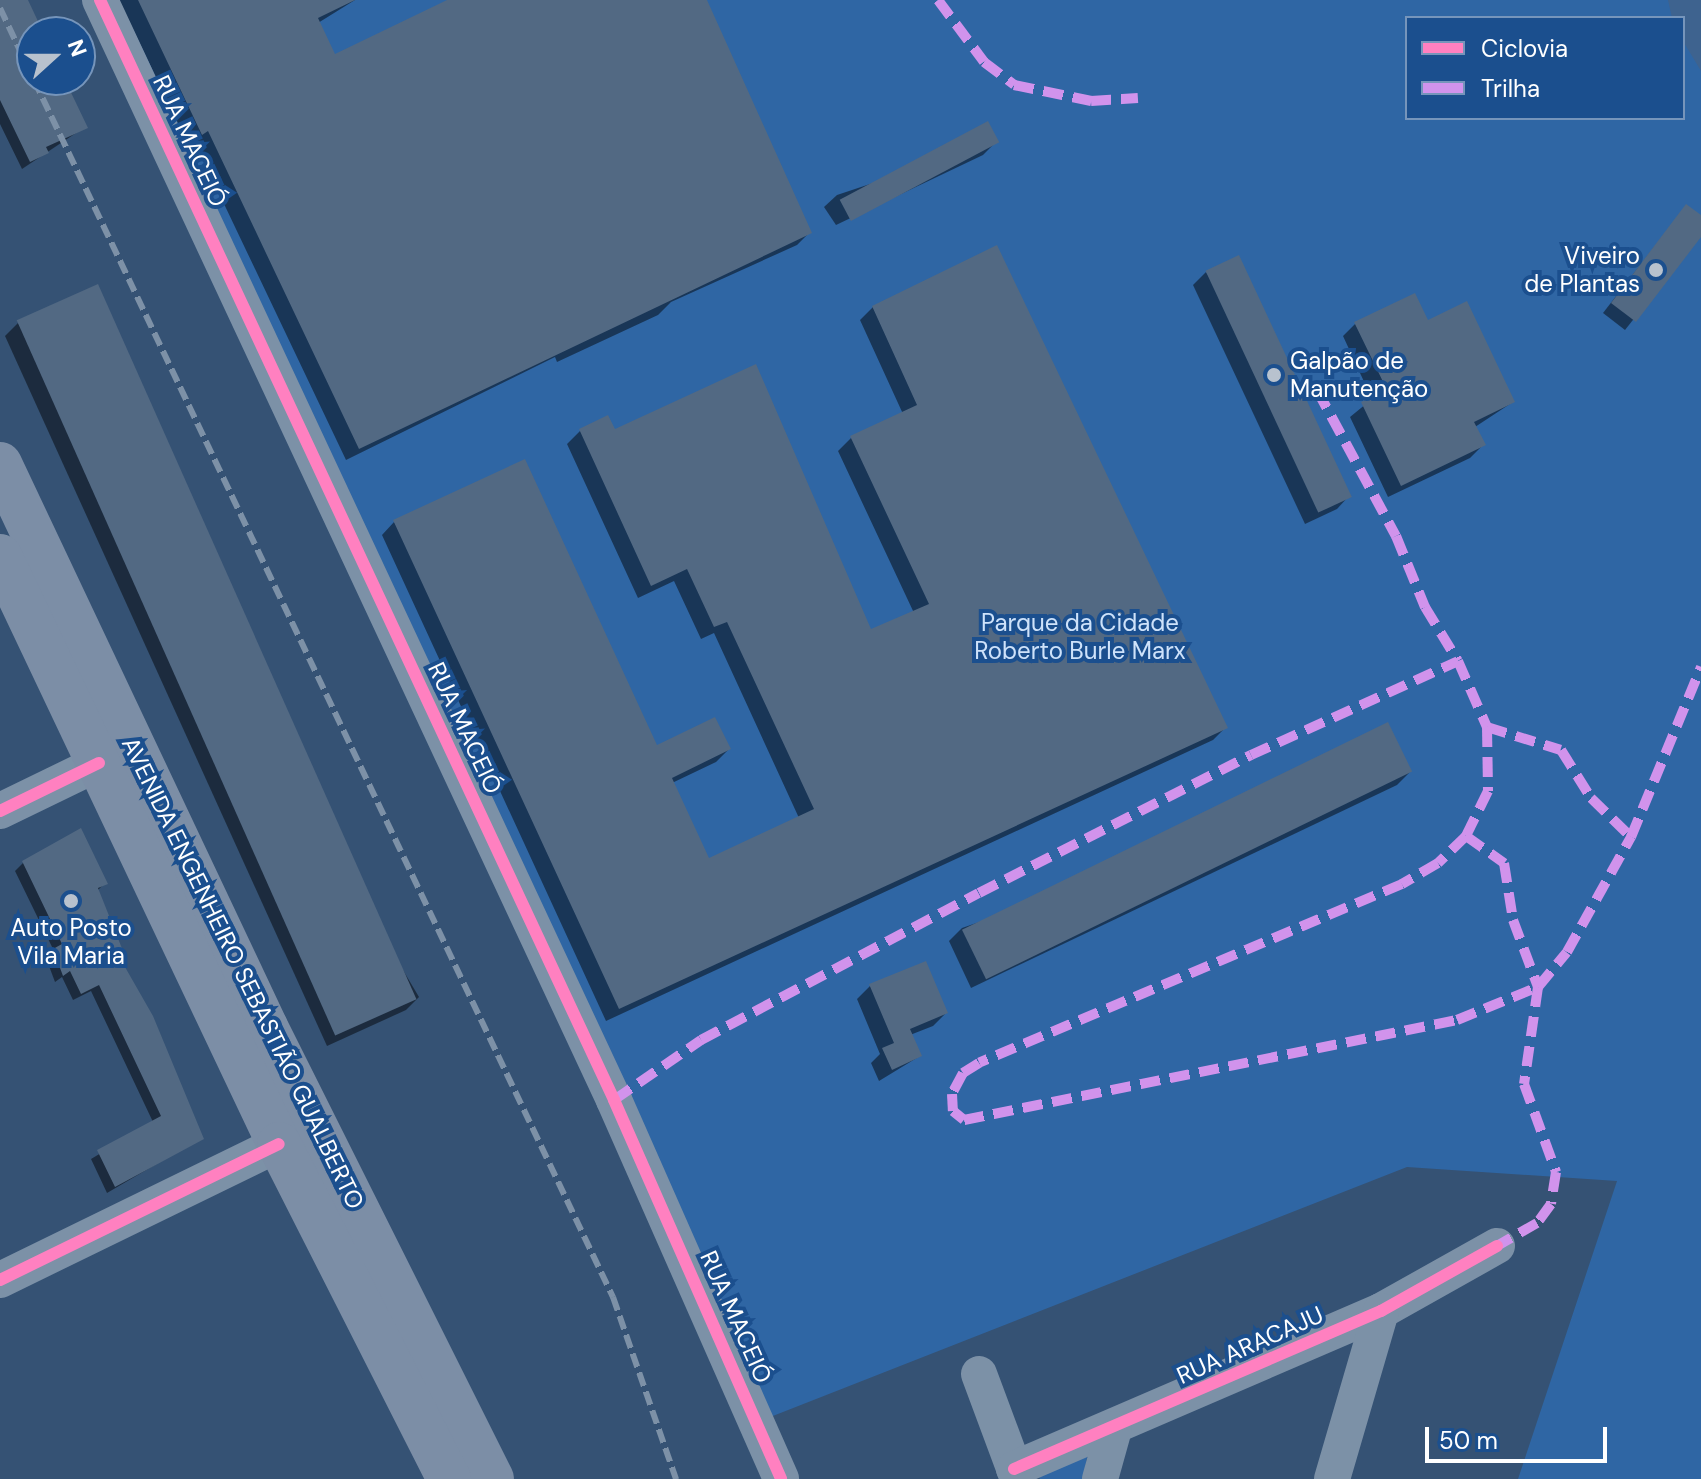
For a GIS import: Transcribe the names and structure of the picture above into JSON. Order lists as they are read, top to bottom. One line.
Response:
{"streets":{"main road":["AVENIDA ENGENHEIRO SEBASTIÃO GUALBERTO"],"street":["RUA MACEIÓ","RUA ARACAJU"]},"parks":["Parque da Cidade Roberto Burle Marx"],"places":["Viveiro de Plantas","Galpão de Manutenção","Auto Posto Vila Maria"],"legend":["Ciclovia","Trilha"],"scale_bar":"50 m","north":"right"}
